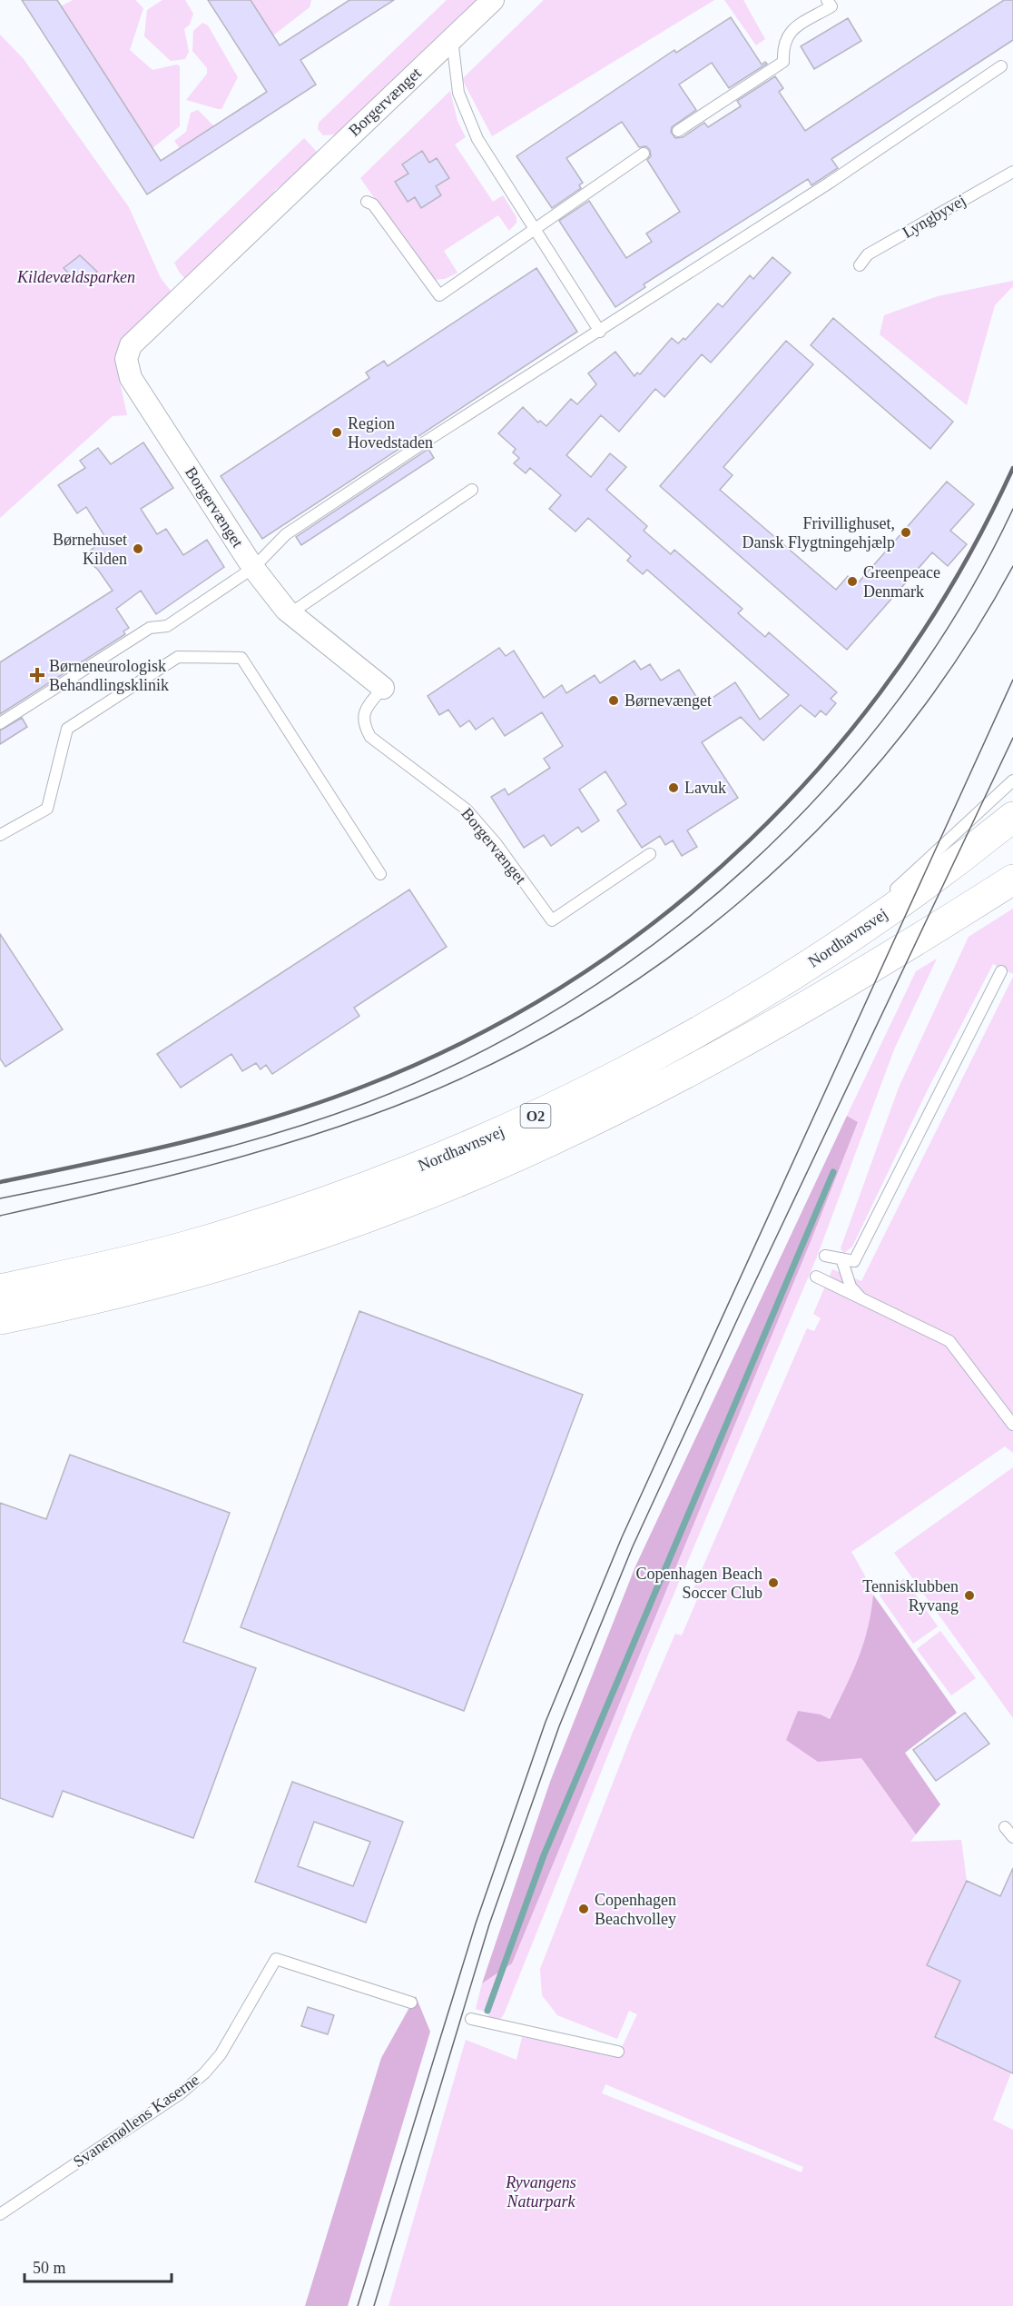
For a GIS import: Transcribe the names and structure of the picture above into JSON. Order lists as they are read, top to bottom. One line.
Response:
{"streets":{"highway":["Nordhavnsvej","O2"],"street":["Borgervænget"],"lane":["Lyngbyvej","Svanemøllens Kaserne"]},"parks":["Kildevældsparken","Ryvangens Naturpark"],"places":{"other":["Region Hovedstaden","Frivillighuset, Dansk Flygtningehjælp","Børnehuset Kilden","Greenpeace Denmark","Børnevænget","Lavuk","Copenhagen Beach Soccer Club","Tennisklubben Ryvang","Copenhagen Beachvolley"],"health":["Børneneurologisk Behandlingsklinik"]},"scale_bar":"50 m"}
